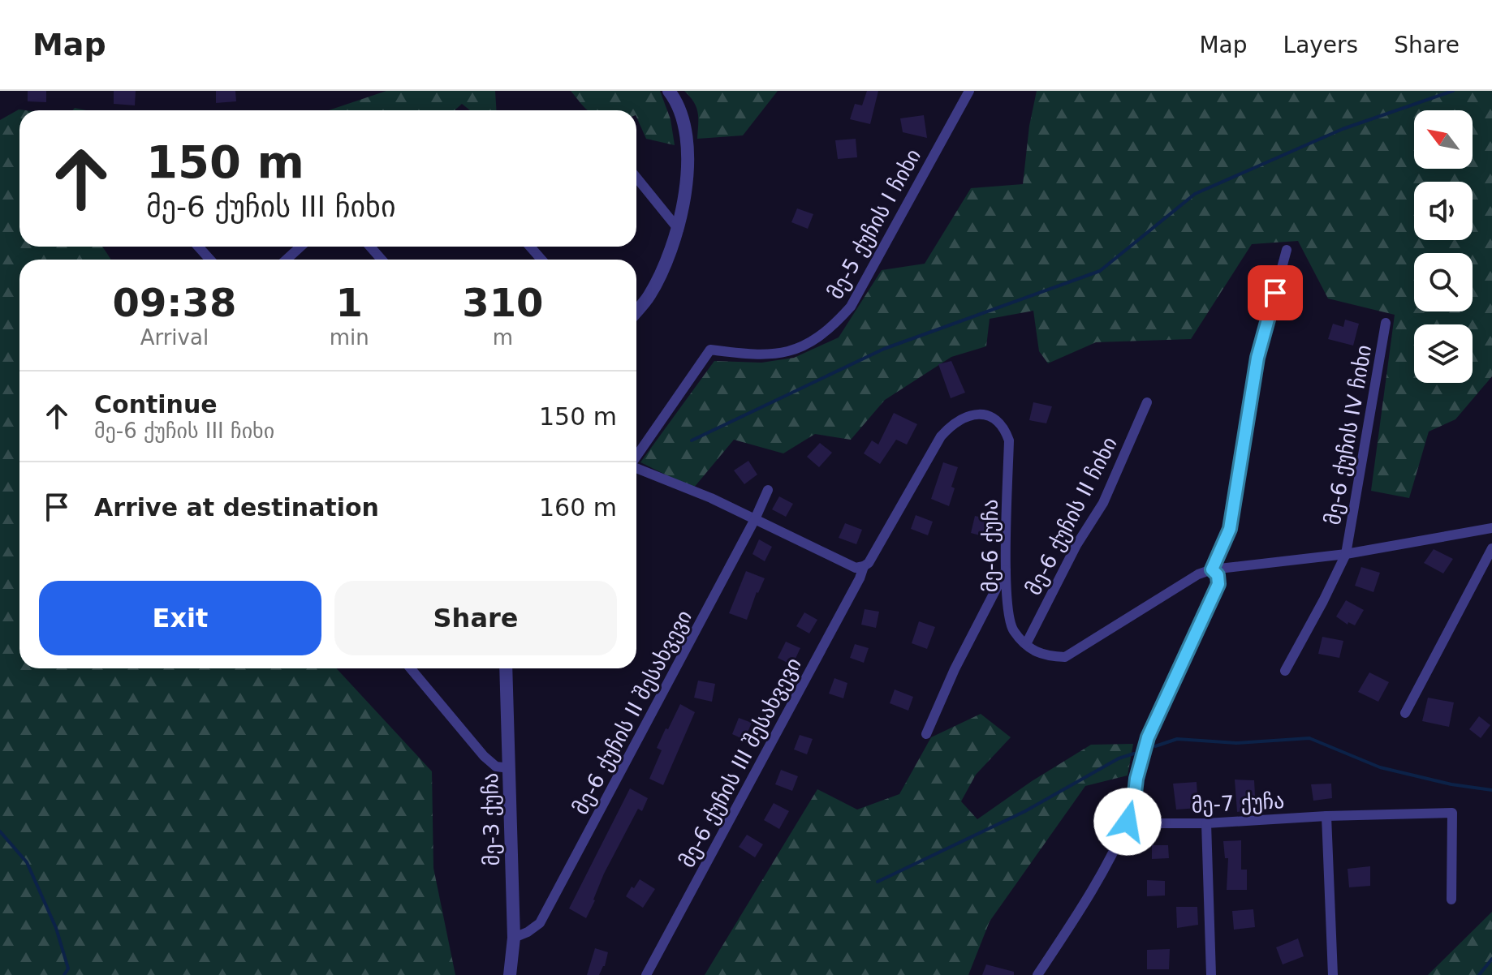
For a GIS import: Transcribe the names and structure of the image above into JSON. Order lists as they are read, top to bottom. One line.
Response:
{"streets":{"street":["მე-5 ქუჩის I ჩიხი","მე-6 ქუჩის IV ჩიხი","მე-6 ქუჩის II ჩიხი","მე-6 ქუჩა","მე-6 ქუჩის II შესახვევი","მე-6 ქუჩის III შესახვევი","მე-7 ქუჩა","მე-3 ქუჩა"]},"crossings":[["მე-6 ქუჩის II ჩიხი","მე-6 ქუჩა"],["მე-6 ქუჩა","მე-6 ქუჩის III შესახვევი"],["მე-6 ქუჩის II შესახვევი","მე-3 ქუჩა"]],"north":"top left","page":{"header":"Map","nav":["Map","Layers","Share"],"turn":["150 m","მე-6 ქუჩის III ჩიხი"],"eta":["09:38","Arrival","1","min","310","m"],"list":[{"name":"Continue","note":"მე-6 ქუჩის III ჩიხი","value":"150 m"},{"name":"Arrive at destination","value":"160 m"}],"buttons":["Exit","Share"]}}
